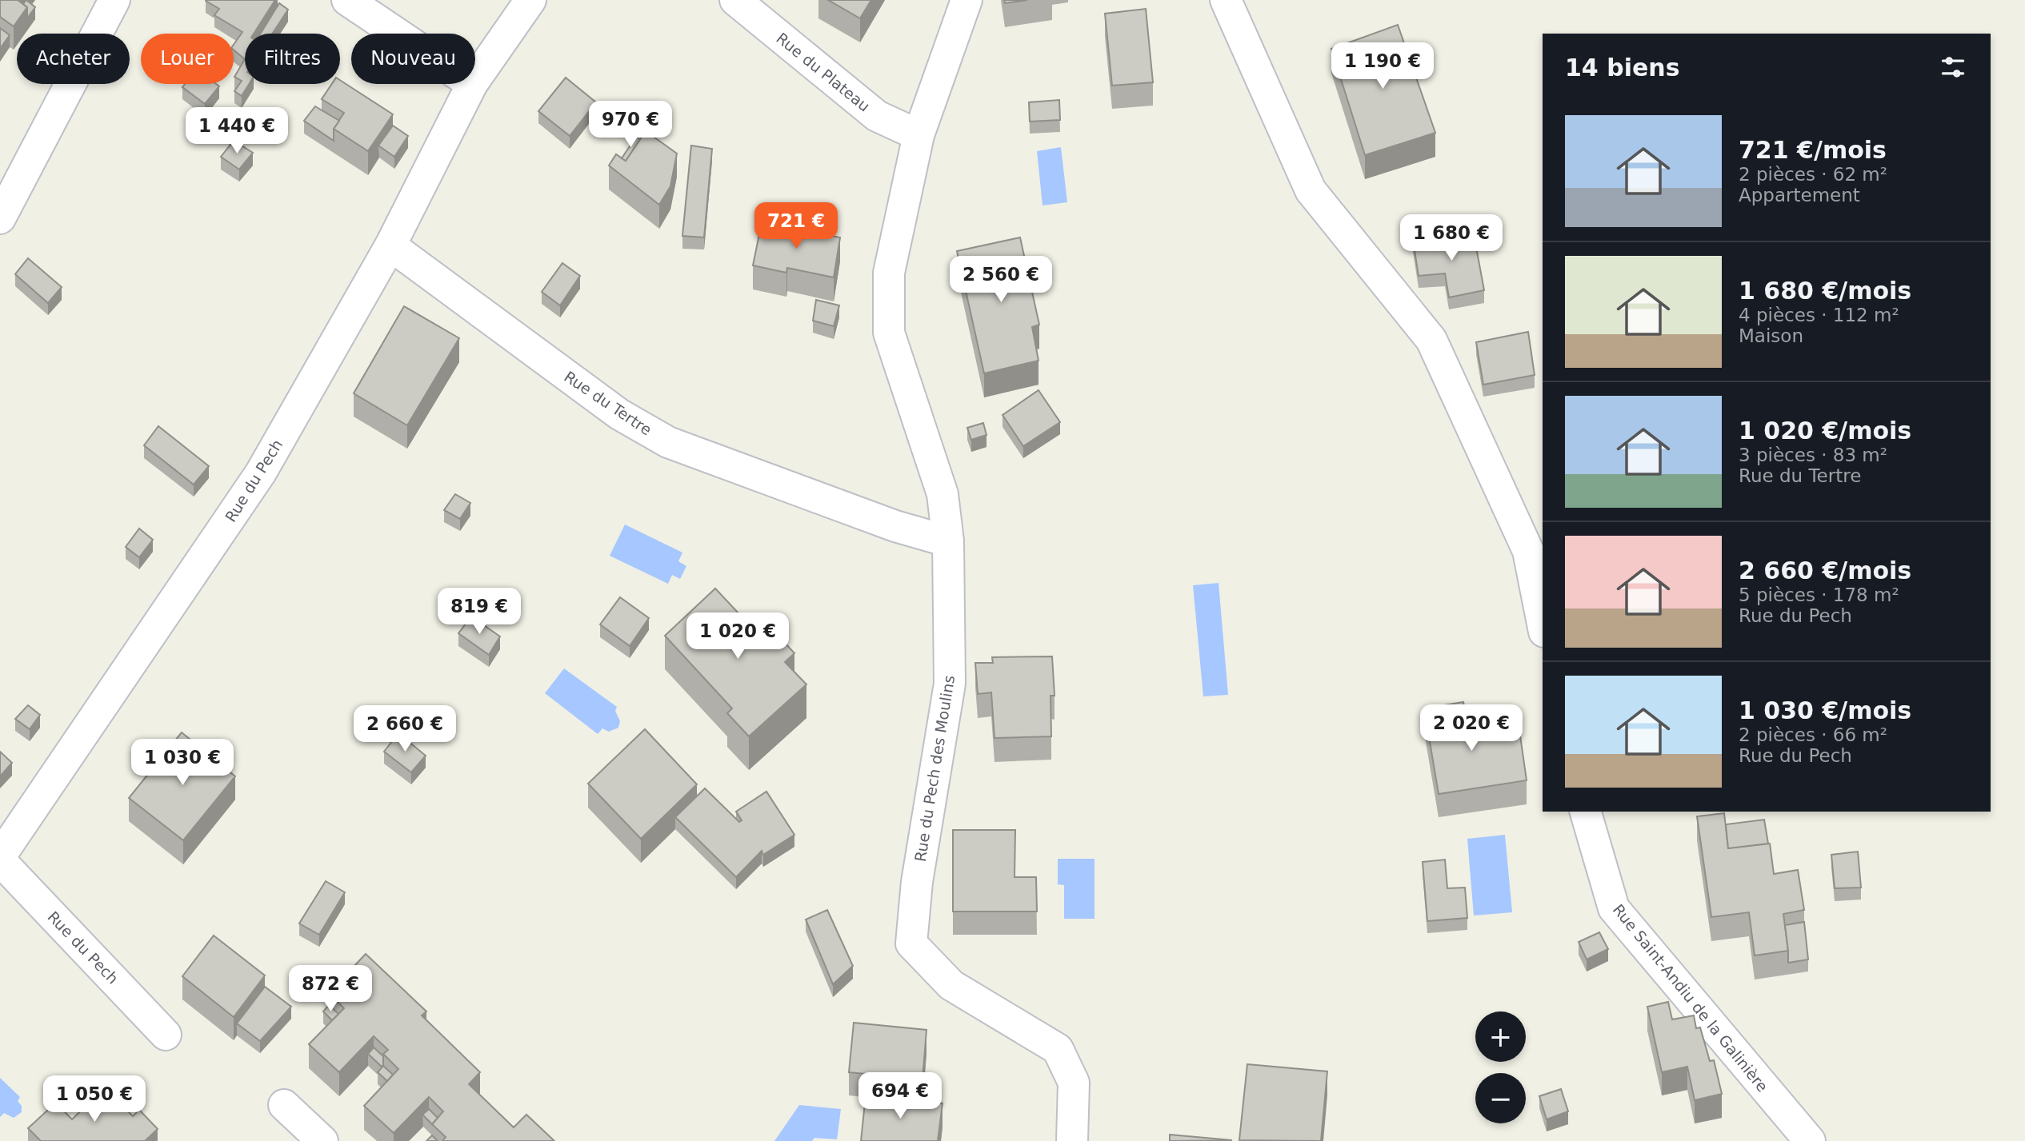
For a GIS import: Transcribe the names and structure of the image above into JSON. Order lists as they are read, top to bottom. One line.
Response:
{"streets":{"street":["Rue du Plateau","Rue du Tertre","Rue du Pech","Rue du Pech des Moulins","Rue Saint-Andiu de la Galinière"]},"crossings":[["Rue du Plateau","Rue du Pech des Moulins"],["Rue du Tertre","Rue du Pech"],["Rue du Tertre","Rue du Pech des Moulins"]],"page":{"chip":["Acheter","Louer","Filtres","Nouveau"],"heading":"14 biens","price":["1 190 €","970 €","1 440 €","721 €","1 680 €","2 560 €","819 €","1 020 €","2 020 €","2 660 €","1 030 €","872 €","694 €","1 050 €"],"list":[{"name":"721 €/mois","note":"2 pièces · 62 m² · Appartement"},{"name":"1 680 €/mois","note":"4 pièces · 112 m² · Maison"},{"name":"1 020 €/mois","note":"3 pièces · 83 m² · Rue du Tertre"},{"name":"2 660 €/mois","note":"5 pièces · 178 m² · Rue du Pech"},{"name":"1 030 €/mois","note":"2 pièces · 66 m² · Rue du Pech"}],"map_buttons":["+","−"]}}
